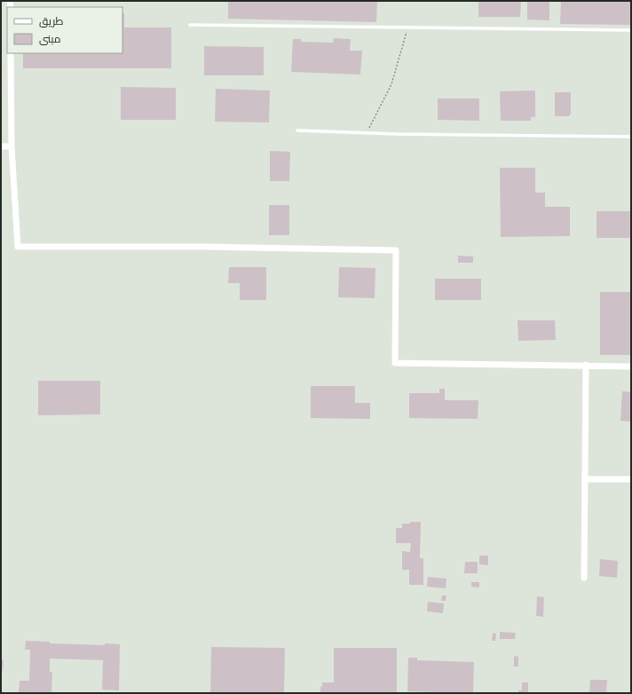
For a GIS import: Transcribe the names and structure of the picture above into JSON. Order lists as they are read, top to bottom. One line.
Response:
{"legend":["طريق","مبنى"]}
